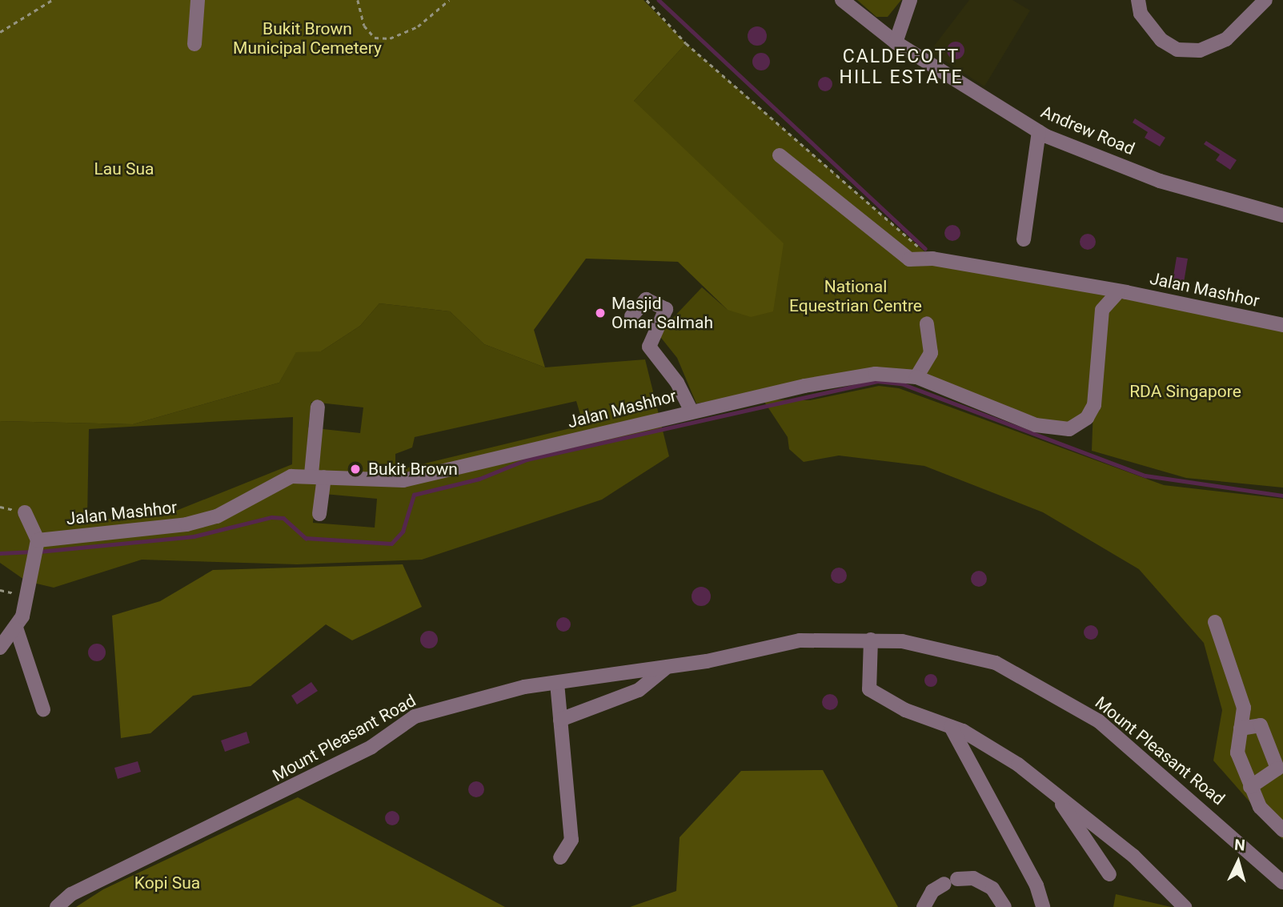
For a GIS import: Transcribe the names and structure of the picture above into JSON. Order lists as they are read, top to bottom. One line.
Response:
{"streets":{"street":["Andrew Road","Jalan Mashhor","Mount Pleasant Road"]},"districts":["CALDECOTT HILL ESTATE"],"parks":["Bukit Brown Municipal Cemetery","Lau Sua","National Equestrian Centre","RDA Singapore","Kopi Sua"],"places":["Masjid Omar Salmah","Bukit Brown"],"north":"top"}
